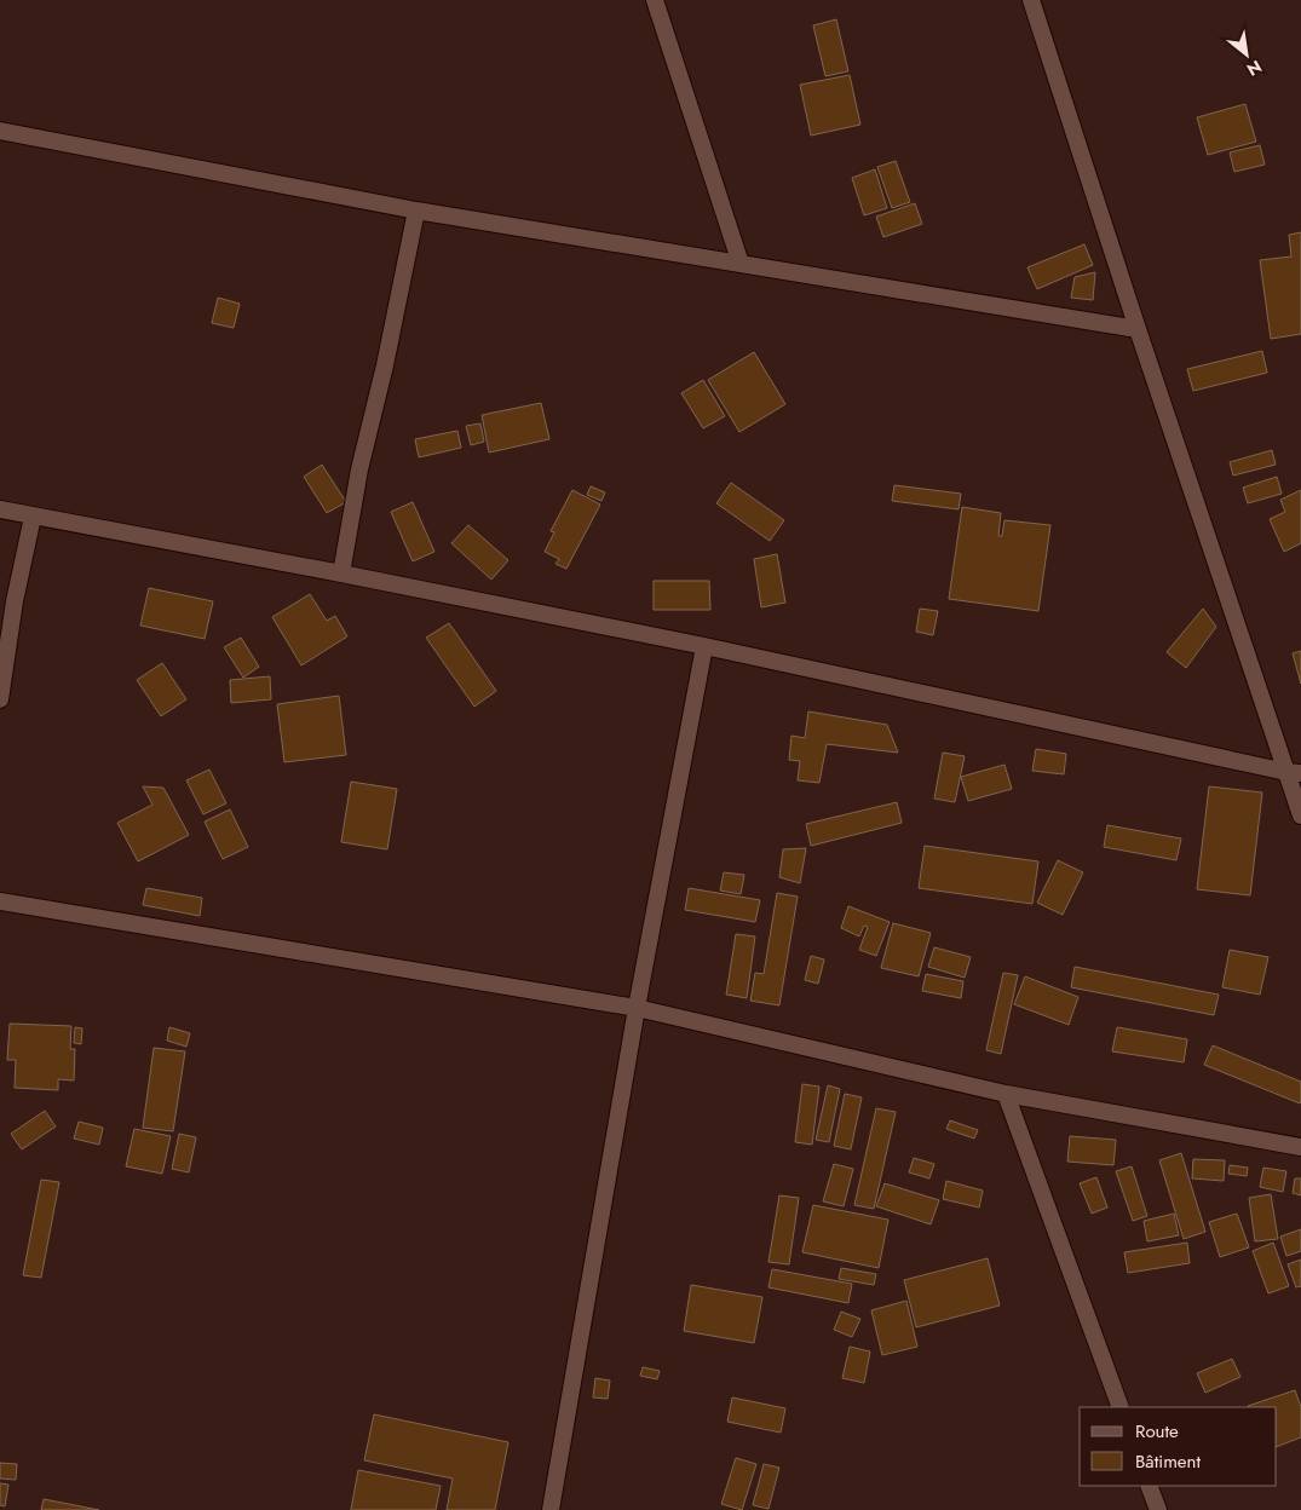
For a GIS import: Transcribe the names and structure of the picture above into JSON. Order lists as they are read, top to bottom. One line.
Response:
{"legend":["Route","Bâtiment"],"north":"bottom right"}
